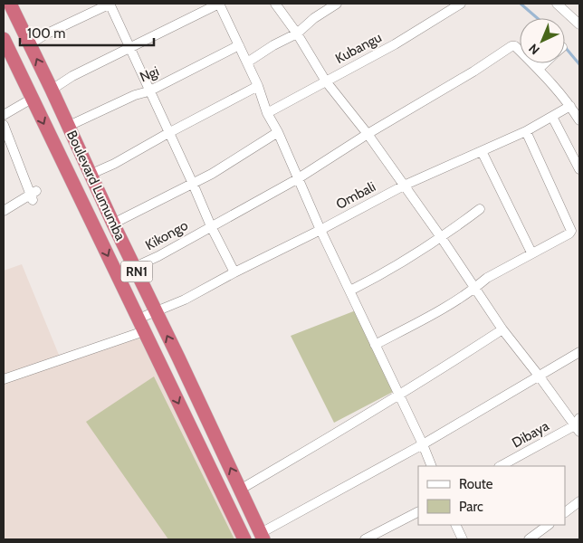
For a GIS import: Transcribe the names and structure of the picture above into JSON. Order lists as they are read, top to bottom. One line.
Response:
{"streets":{"highway":["Boulevard Lumumba","RN1"],"street":["Kubangu","Ngi","Ombali","Kikongo","Dibaya"]},"crossings":[["Ngi","Boulevard Lumumba"],["Boulevard Lumumba","Ombali"],["Boulevard Lumumba","Kikongo"]],"legend":["Route","Parc"],"scale_bar":"100 m","north":"bottom left"}
